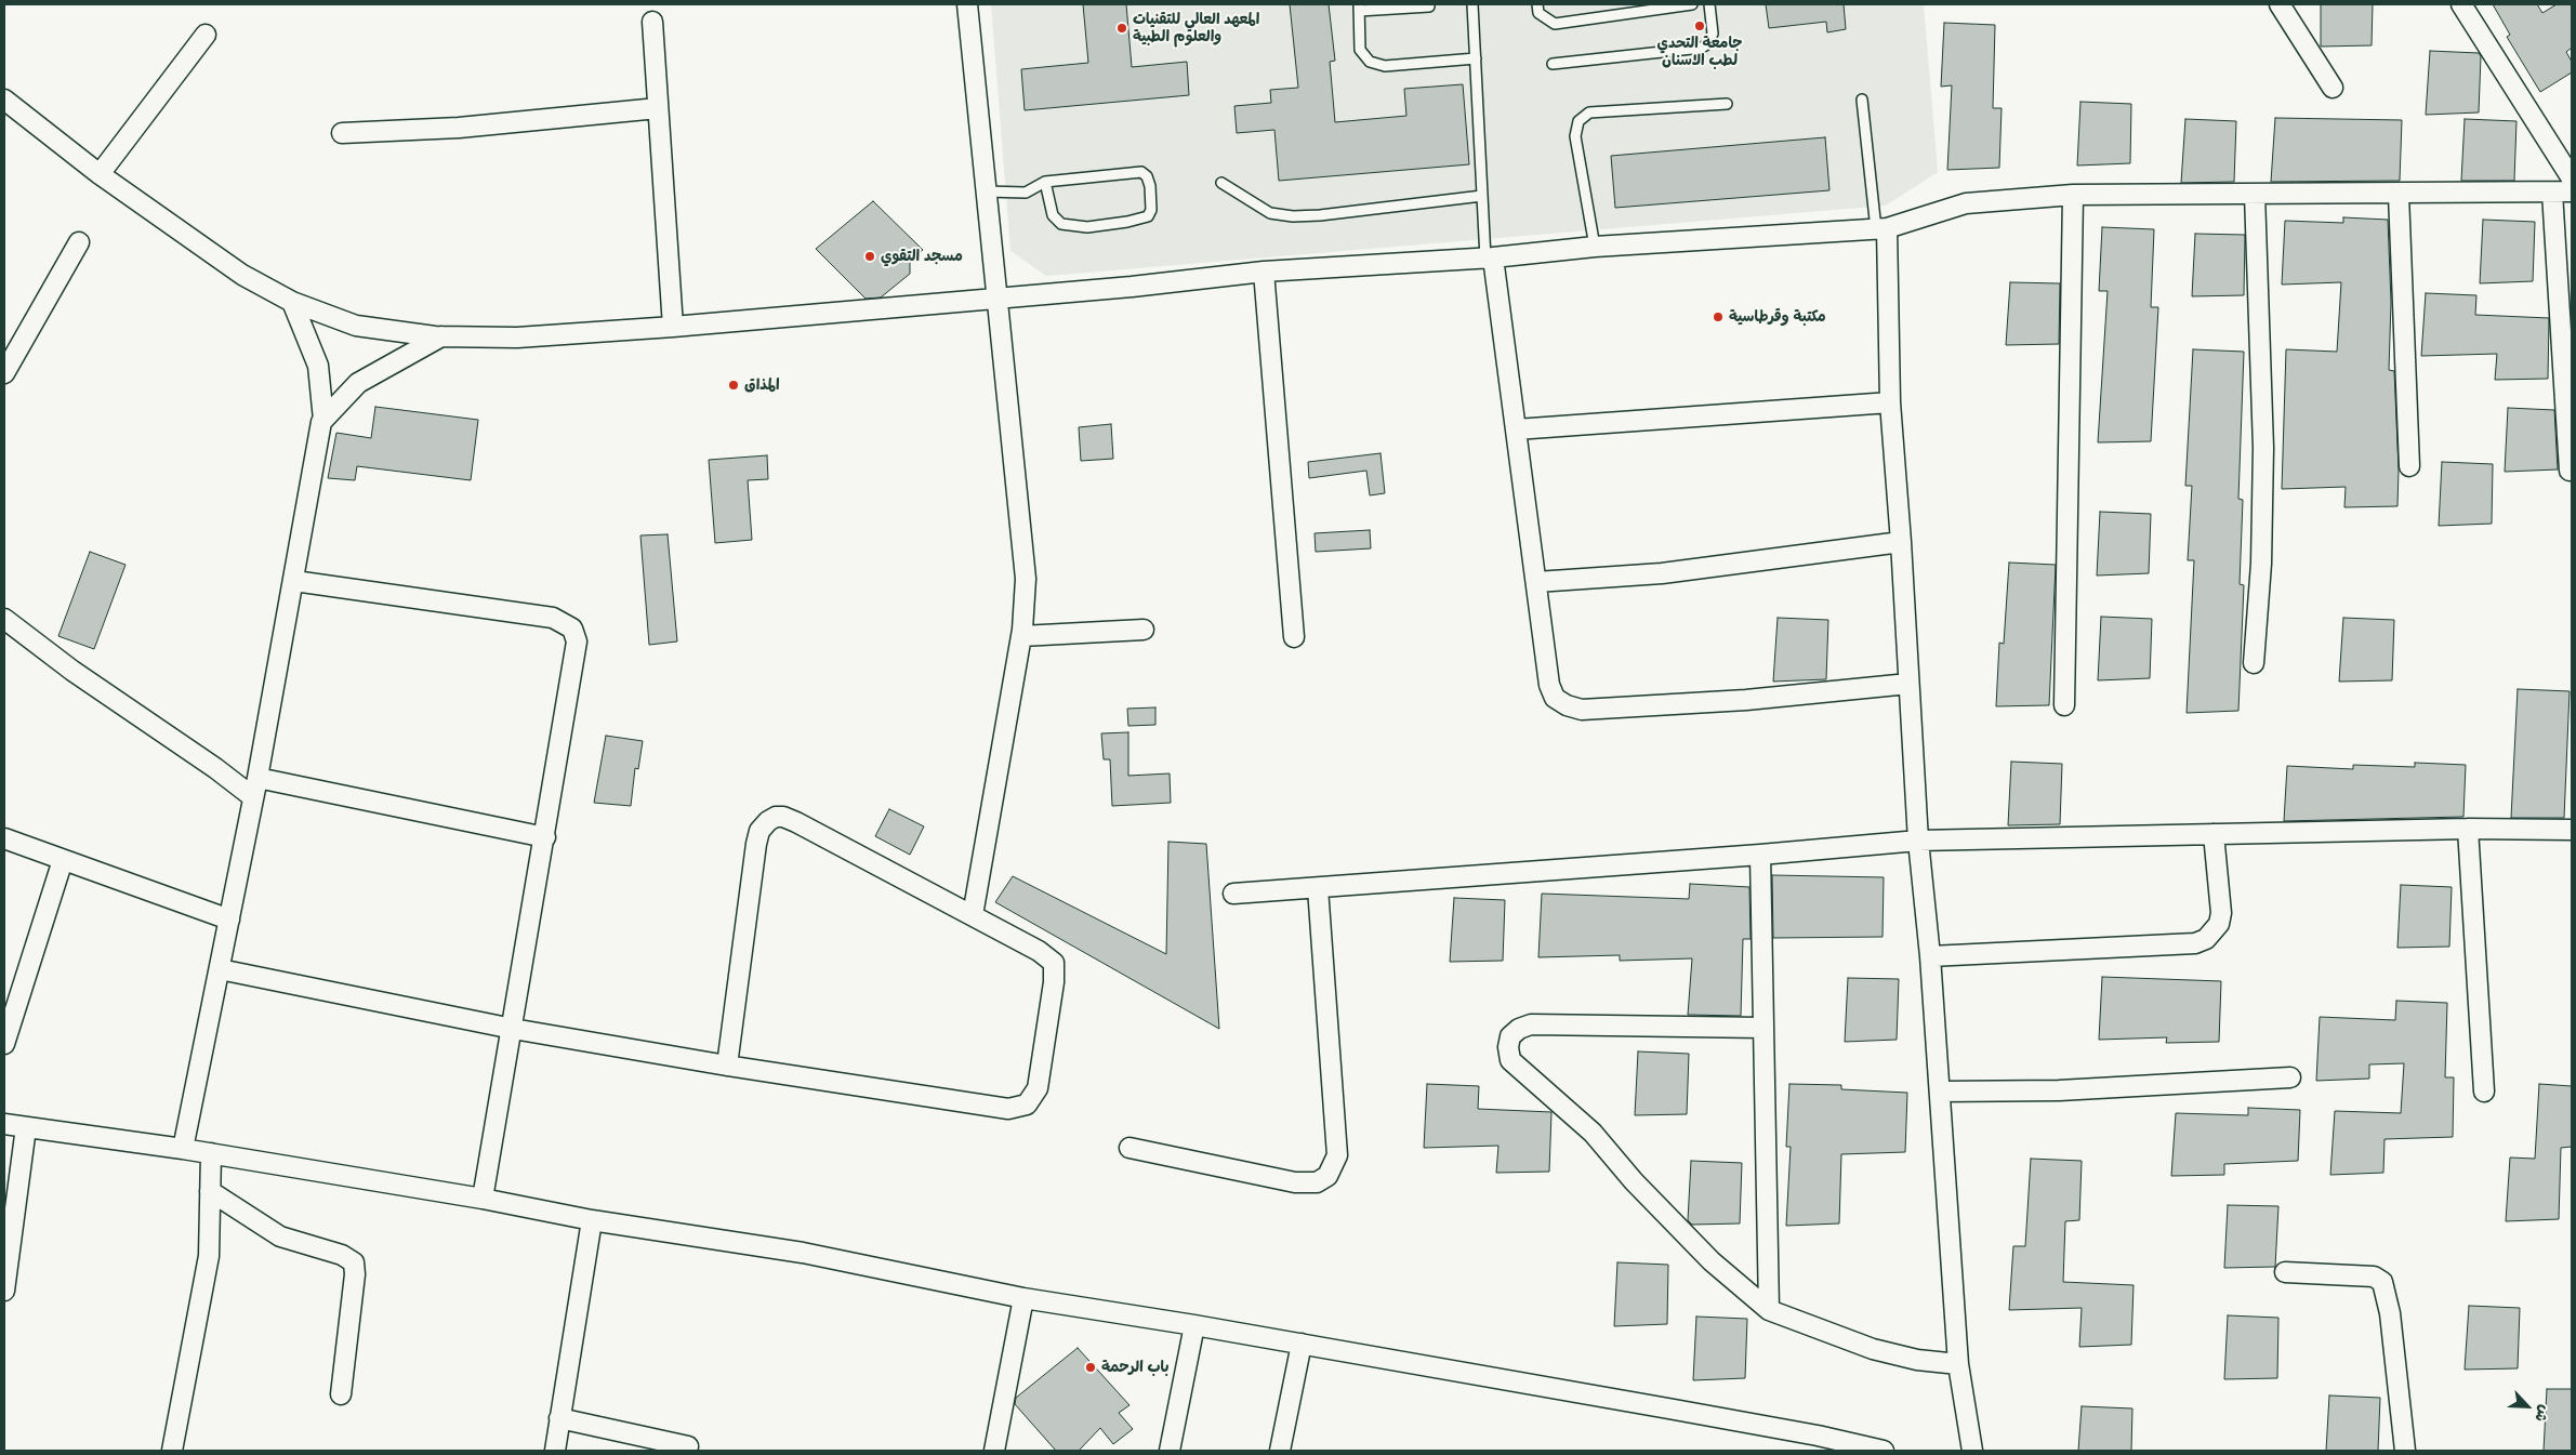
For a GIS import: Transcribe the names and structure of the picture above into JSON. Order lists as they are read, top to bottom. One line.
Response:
{"places":["جامعة التحدي لطب الاسنان","المعهد العالي للتقنيات والعلوم الطبية","مسجد التقوي","مكتبة وقرطاسية","المذاق","باب الرحمة"],"north":"bottom right"}
